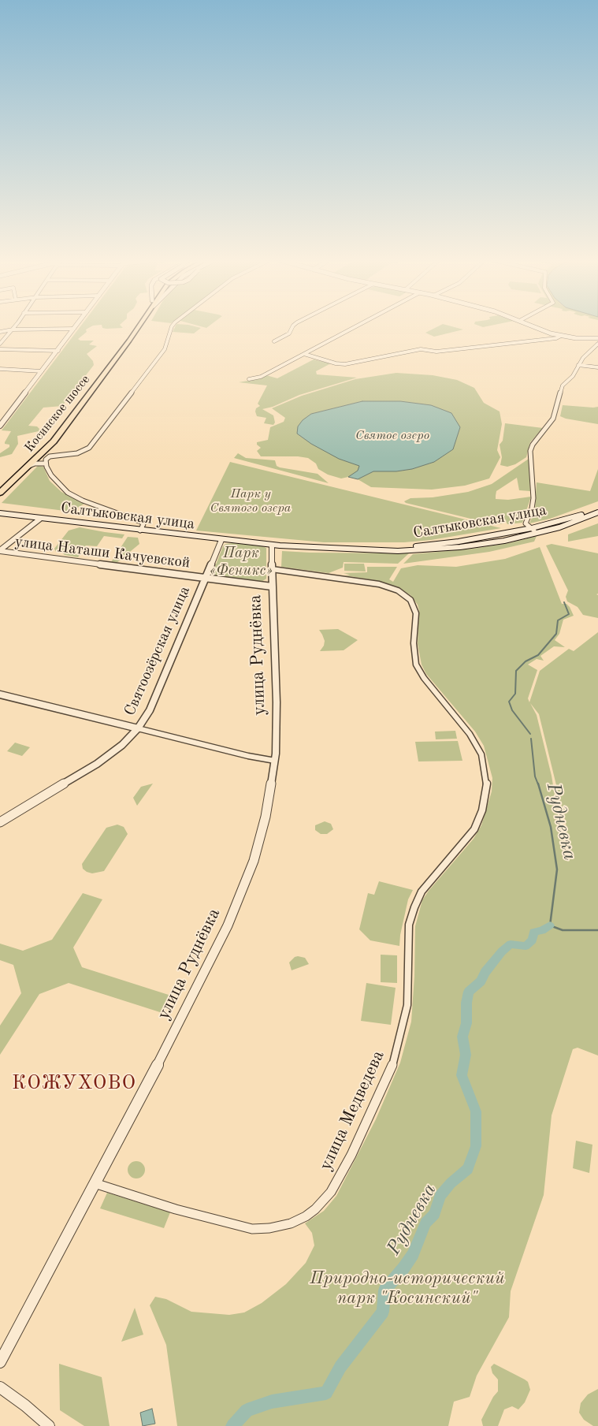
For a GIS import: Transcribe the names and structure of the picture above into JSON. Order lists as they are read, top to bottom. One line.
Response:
{"streets":{"highway":["Косинское шоссе"],"main road":["Салтыковская улица"],"street":["улица Наташи Качуевской","Святоозёрская улица","улица Руднёвка","улица Медведева"]},"crossings":[["Салтыковская улица","Святоозёрская улица"],["Салтыковская улица","улица Руднёвка"],["улица Наташи Качуевской","Святоозёрская улица"],["улица Наташи Качуевской","улица Руднёвка"],["улица Руднёвка","улица Медведева"]],"districts":["КОЖУХОВО"],"water":["Святое озеро","Рудневка"],"parks":["Парк у Святого озера","Парк «Феникс»","Природно-исторический парк \"Косинский\""]}
